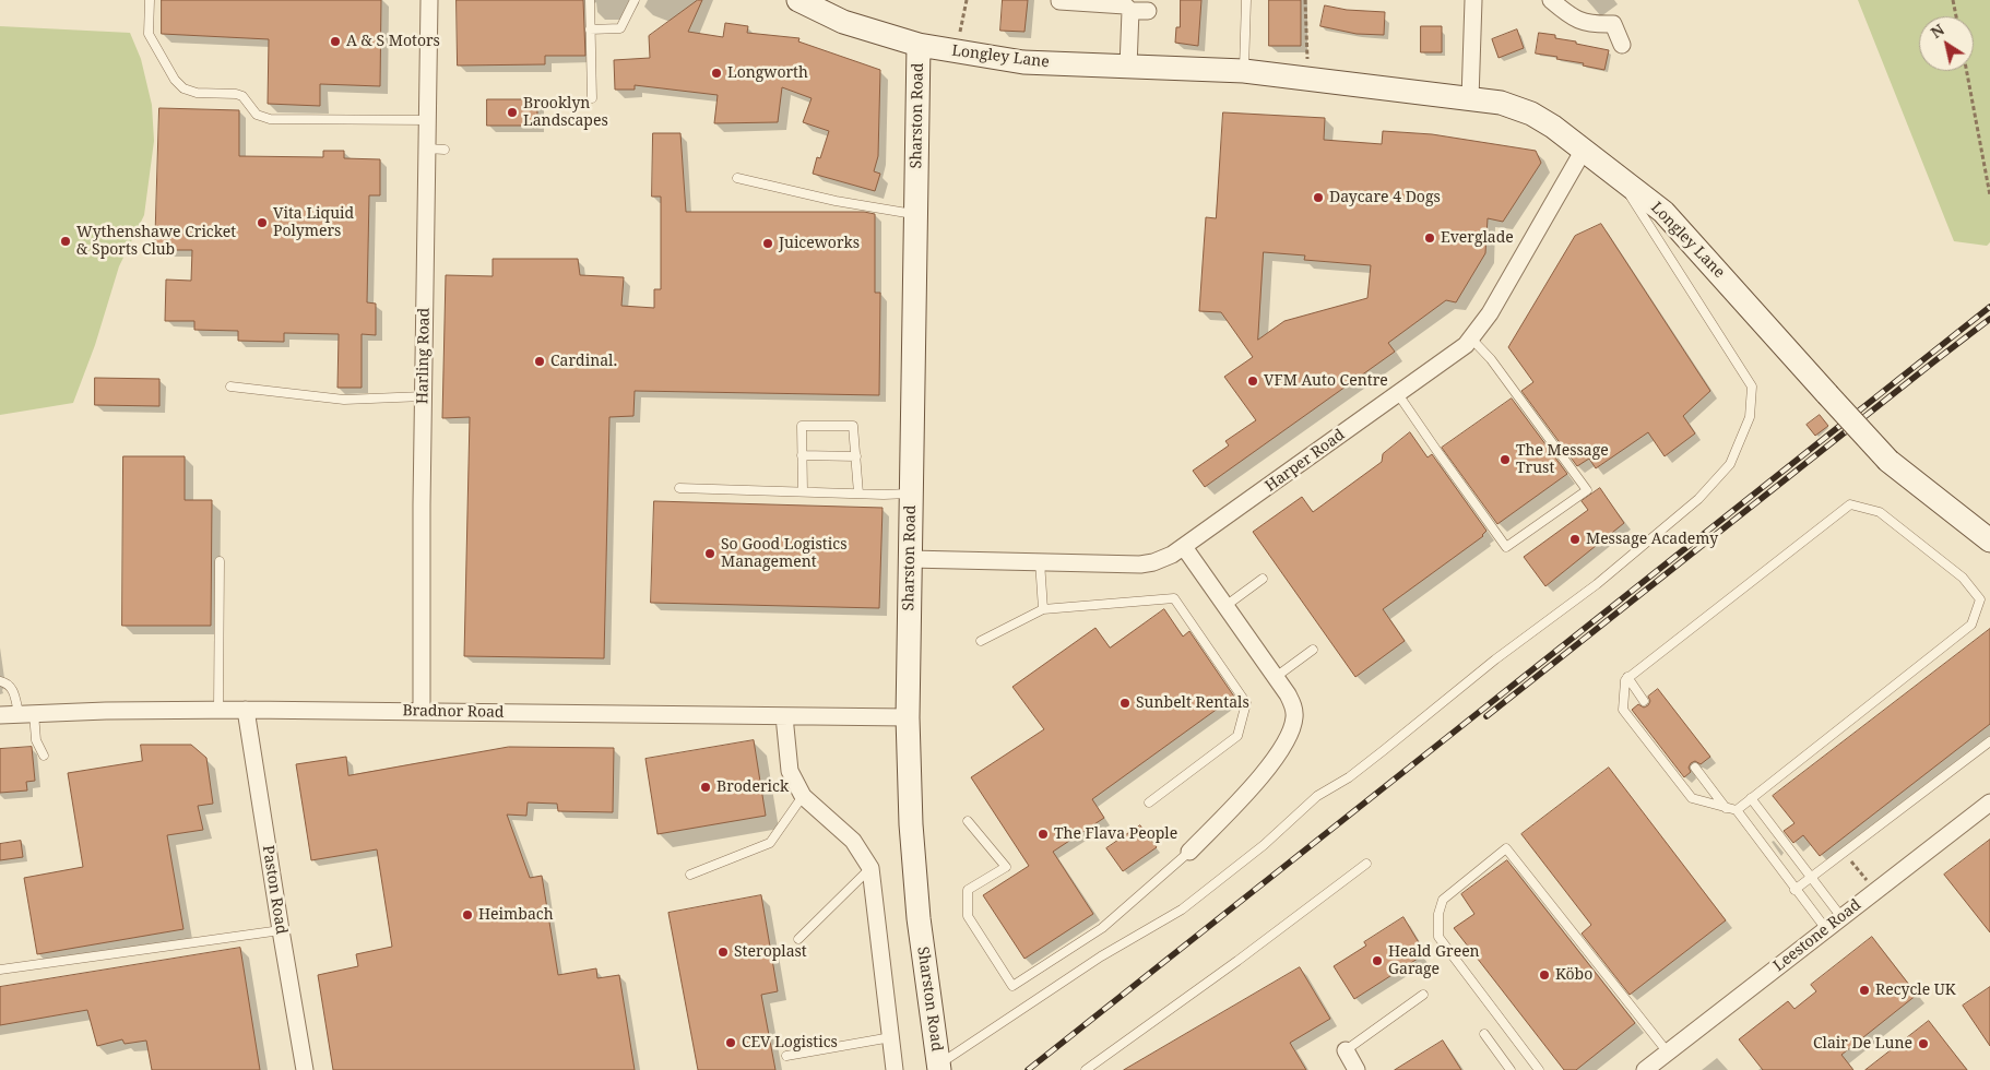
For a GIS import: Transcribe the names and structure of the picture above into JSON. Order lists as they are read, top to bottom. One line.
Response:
{"streets":{"main road":["Longley Lane","Sharston Road"],"street":["Harling Road","Harper Road","Bradnor Road","Paston Road","Leestone Road"]},"crossings":[["Longley Lane","Sharston Road"],["Longley Lane","Harper Road"],["Sharston Road","Harper Road"],["Sharston Road","Bradnor Road"],["Harling Road","Bradnor Road"],["Bradnor Road","Paston Road"]],"places":["A & S Motors","Longworth","Brooklyn Landscapes","Daycare 4 Dogs","Vita Liquid Polymers","Everglade","Wythenshawe Cricket & Sports Club","Juiceworks","Cardinal.","VFM Auto Centre","The Message Trust","Message Academy","So Good Logistics Management","Sunbelt Rentals","Broderick","The Flava People","Heimbach","Steroplast","Heald Green Garage","Köbo","Recycle UK","CEV Logistics","Clair De Lune"],"north":"top left"}
